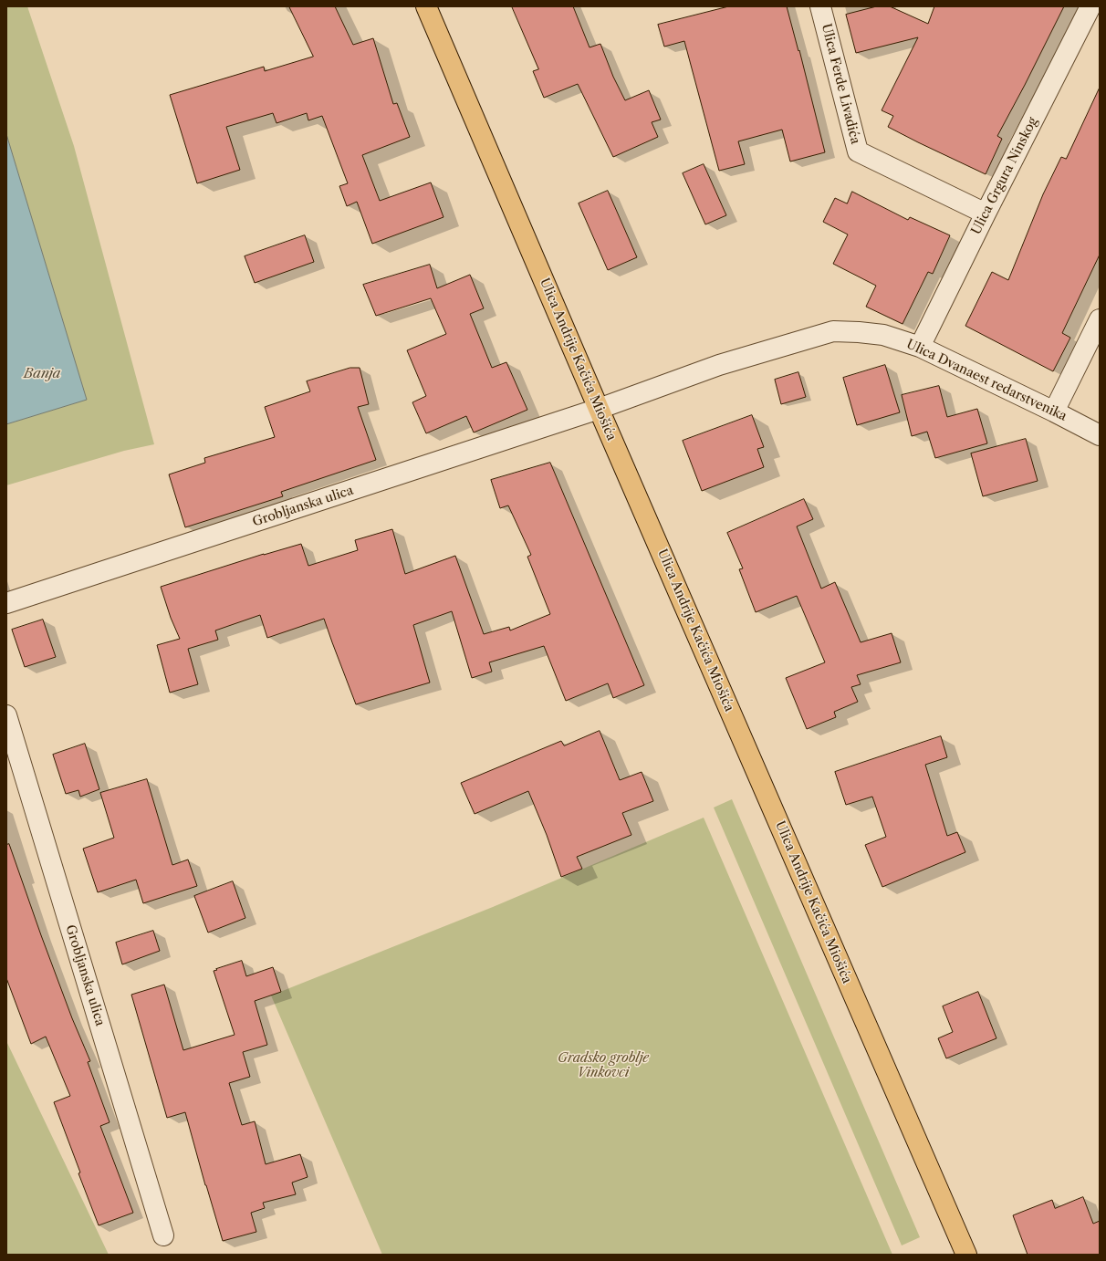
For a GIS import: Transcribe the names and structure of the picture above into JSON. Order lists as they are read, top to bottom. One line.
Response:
{"streets":{"main road":["Ulica Andrije Kačića Miošića"],"street":["Ulica Ferde Livadića","Ulica Grgura Ninskog","Ulica Dvanaest redarstvenika","Grobljanska ulica"]},"crossings":[["Ulica Ferde Livadića","Ulica Grgura Ninskog"],["Ulica Grgura Ninskog","Ulica Dvanaest redarstvenika"],["Ulica Andrije Kačića Miošića","Ulica Dvanaest redarstvenika"],["Ulica Andrije Kačića Miošića","Grobljanska ulica"],["Ulica Dvanaest redarstvenika","Grobljanska ulica"]],"water":["Banja"],"parks":["Gradsko groblje Vinkovci"]}
